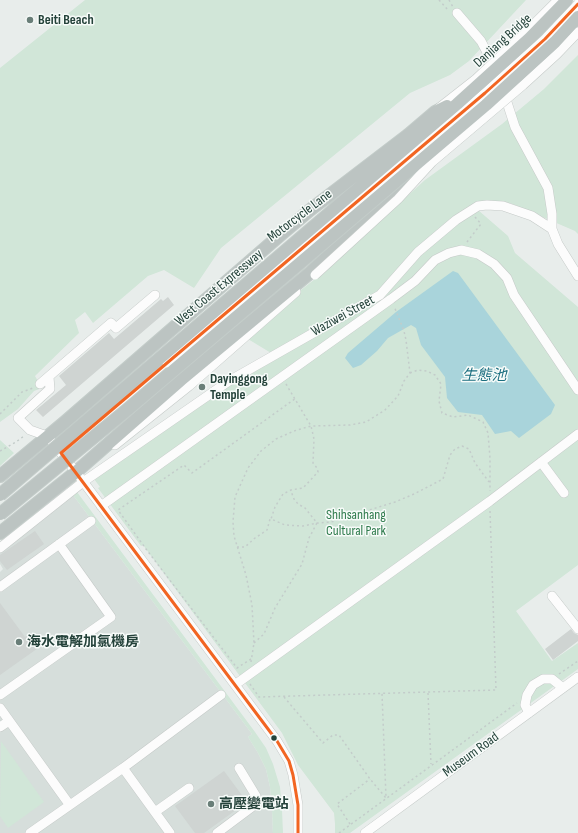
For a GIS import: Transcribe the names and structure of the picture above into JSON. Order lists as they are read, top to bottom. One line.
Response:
{"streets":{"highway":["Danjiang Bridge","West Coast Expressway"],"street":["Motorcycle Lane","Waziwei Street","Museum Road"]},"crossings":[["Danjiang Bridge","West Coast Expressway"]],"water":["生態池"],"parks":["Shihsanhang Cultural Park"],"places":["Beiti Beach","Dayinggong Temple","海水電解加氯機房","高壓變電站"]}
